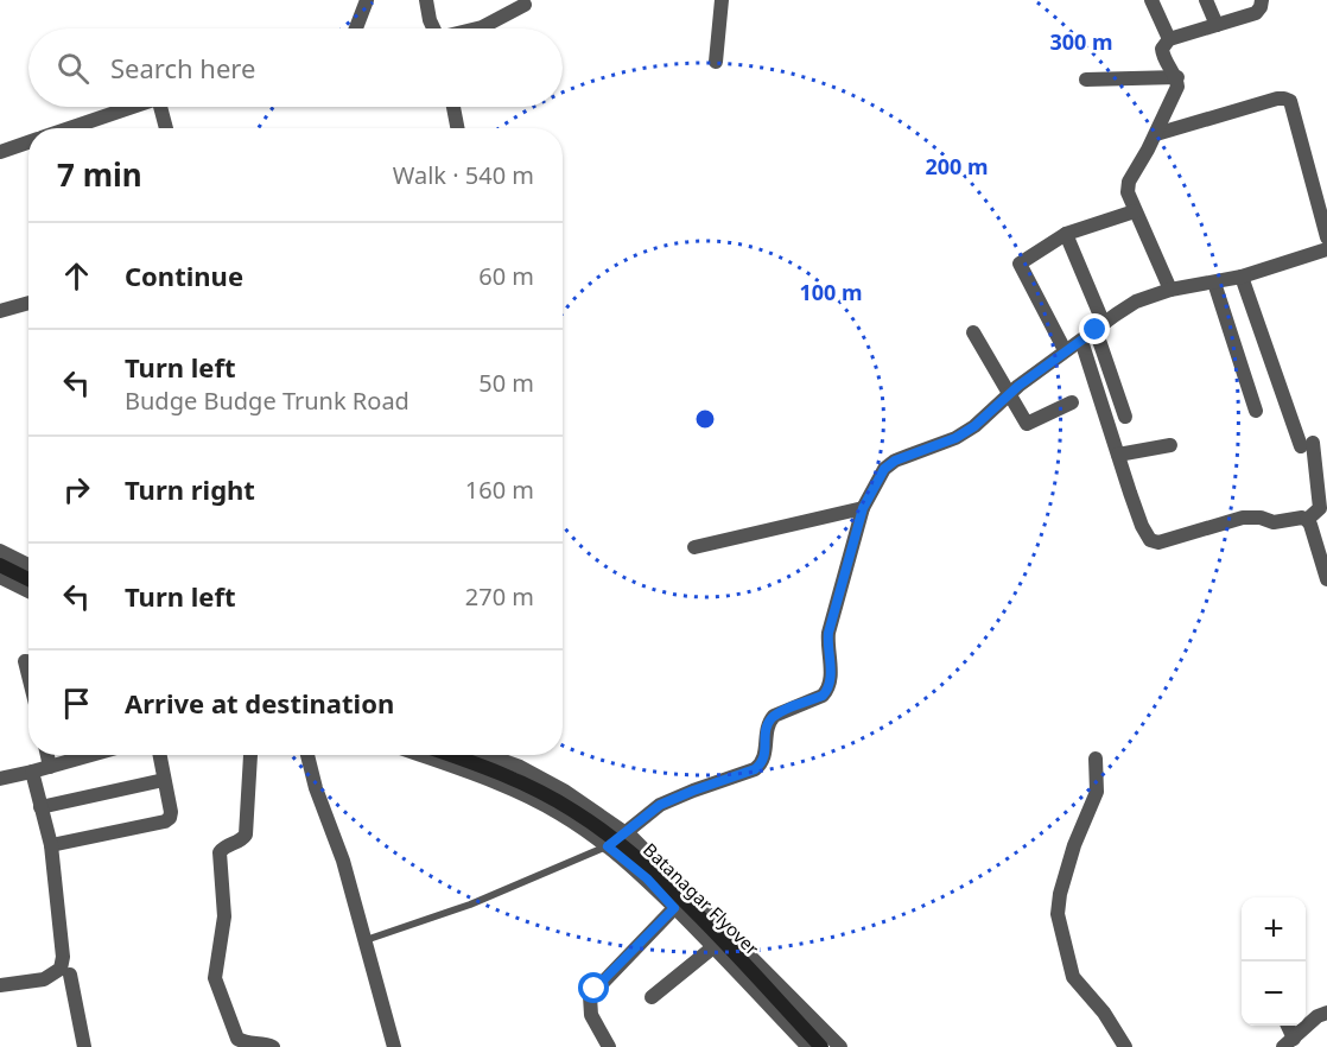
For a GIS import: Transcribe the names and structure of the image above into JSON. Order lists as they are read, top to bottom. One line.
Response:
{"streets":{"main road":["Batanagar Flyover"]},"page":{"search":"Search here","heading":["7 min","Walk · 540 m"],"list":[["Continue","60 m"],["Turn left","Budge Budge Trunk Road","50 m"],["Turn right","160 m"],["Turn left","270 m"],"Arrive at destination"],"map_buttons":["+","−"]},"rings":["300 m","200 m","100 m"]}
